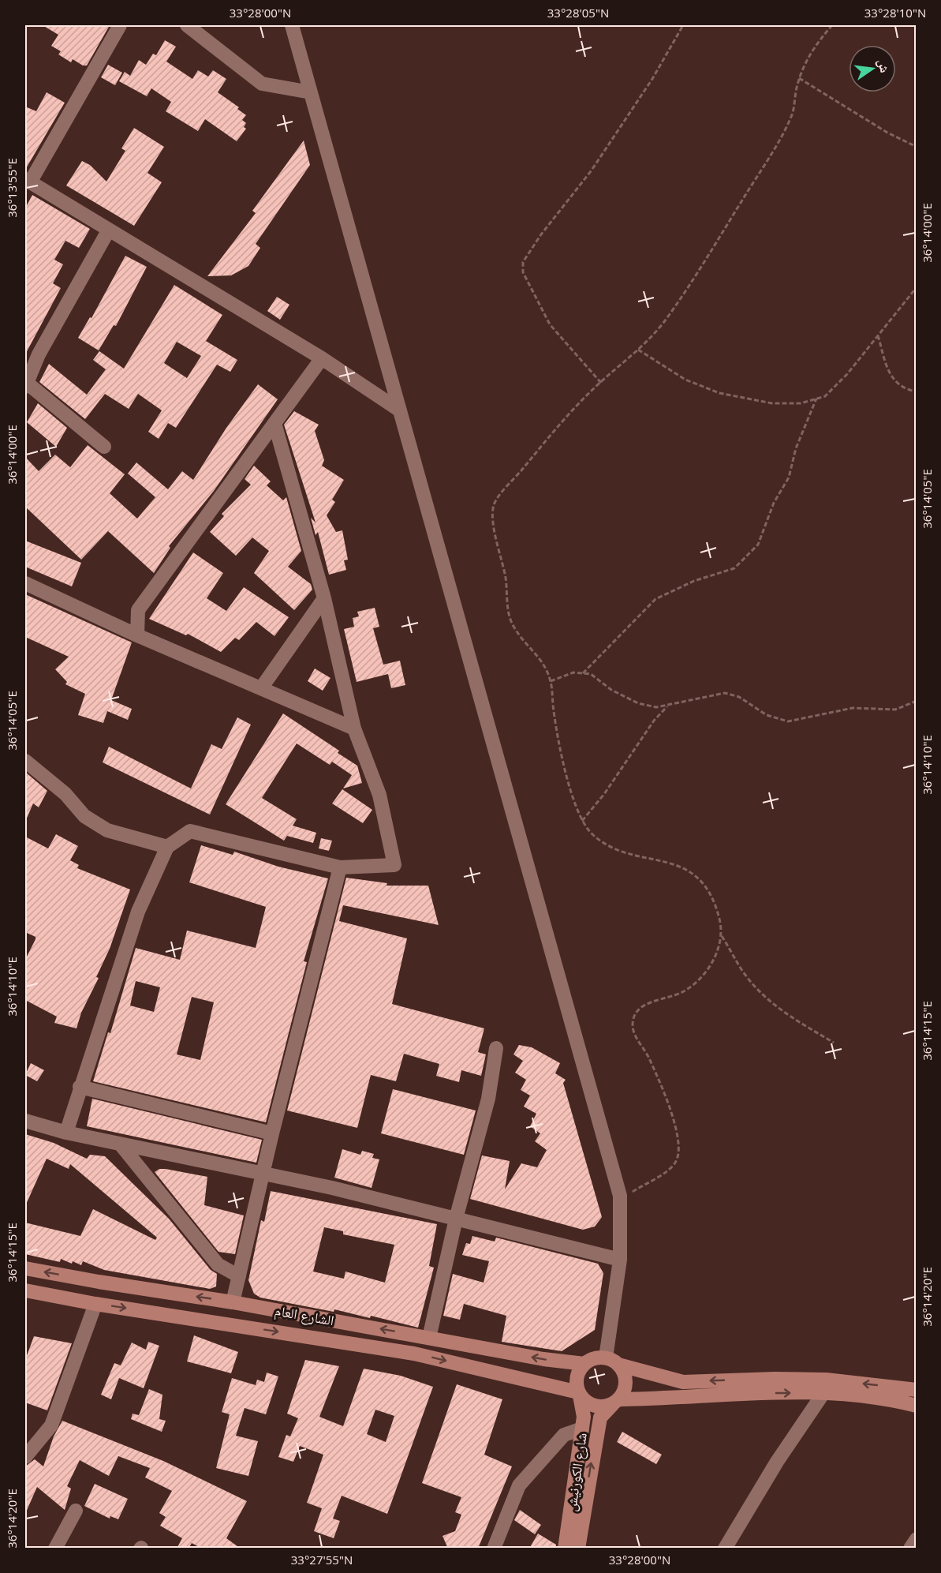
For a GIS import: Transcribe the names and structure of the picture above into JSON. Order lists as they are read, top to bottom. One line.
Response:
{"streets":{"main road":["الشارع العام","شارع الكورنيش"]},"crossings":[["الشارع العام","شارع الكورنيش"]],"north":"right","coordinates":["33°28'00\"N","33°28'05\"N","33°28'10\"N","36°13'55\"E","36°14'00\"E","36°14'05\"E","36°14'10\"E","36°14'15\"E","36°14'20\"E","33°27'55\"N"]}
